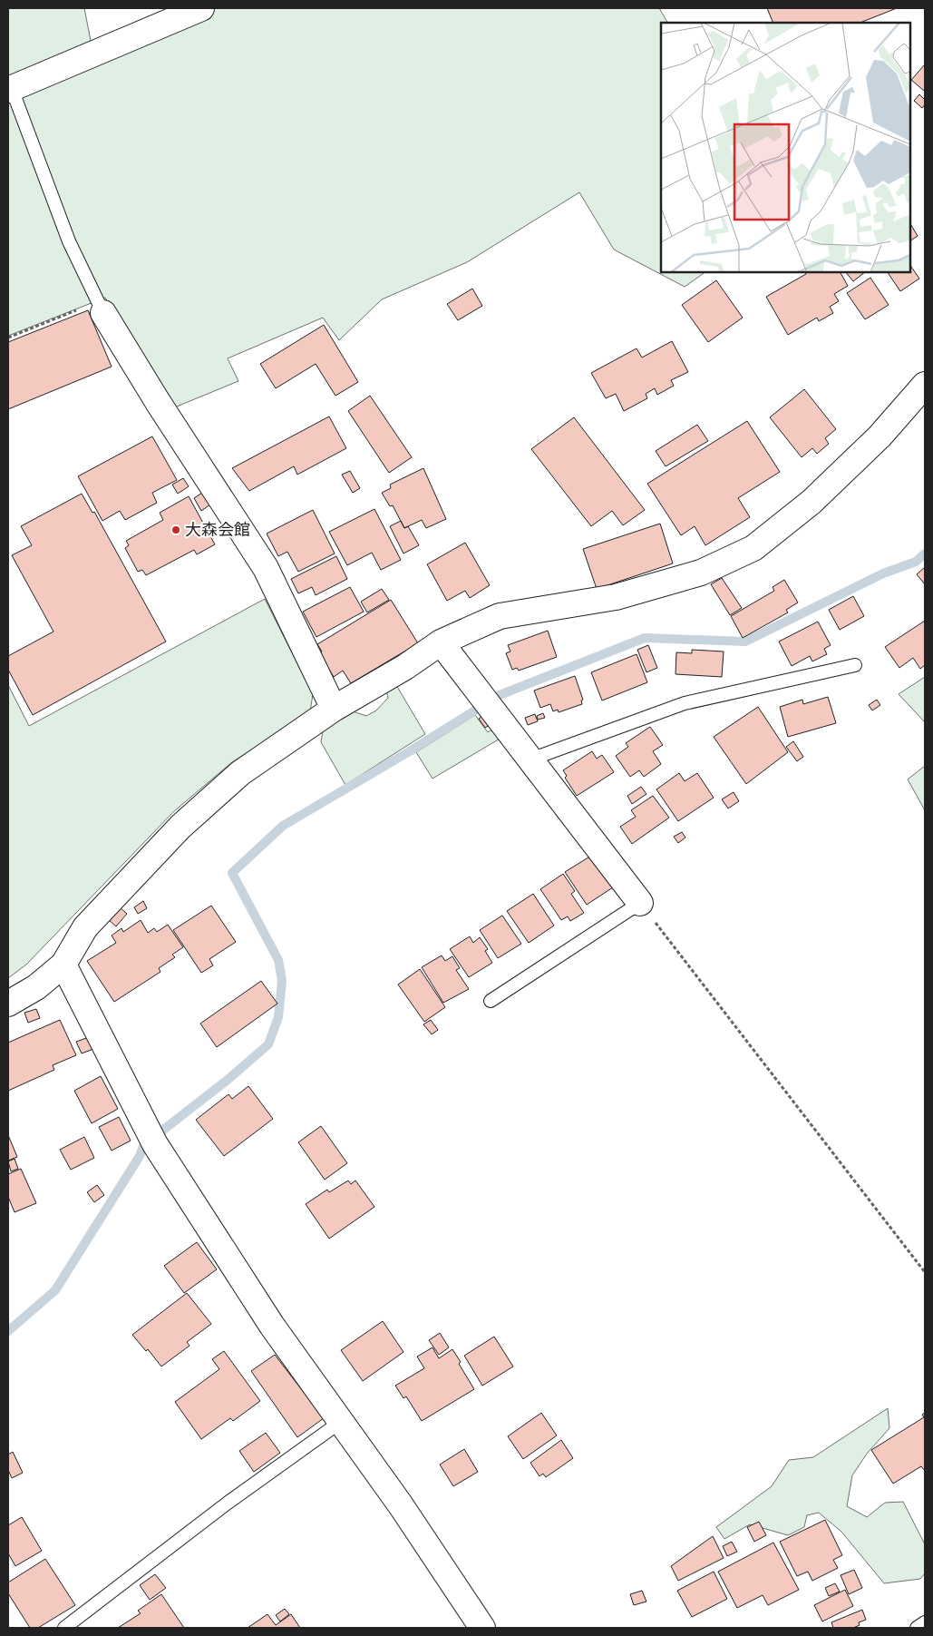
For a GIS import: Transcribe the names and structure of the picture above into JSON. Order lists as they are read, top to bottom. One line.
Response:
{"places":["大森会館"]}
